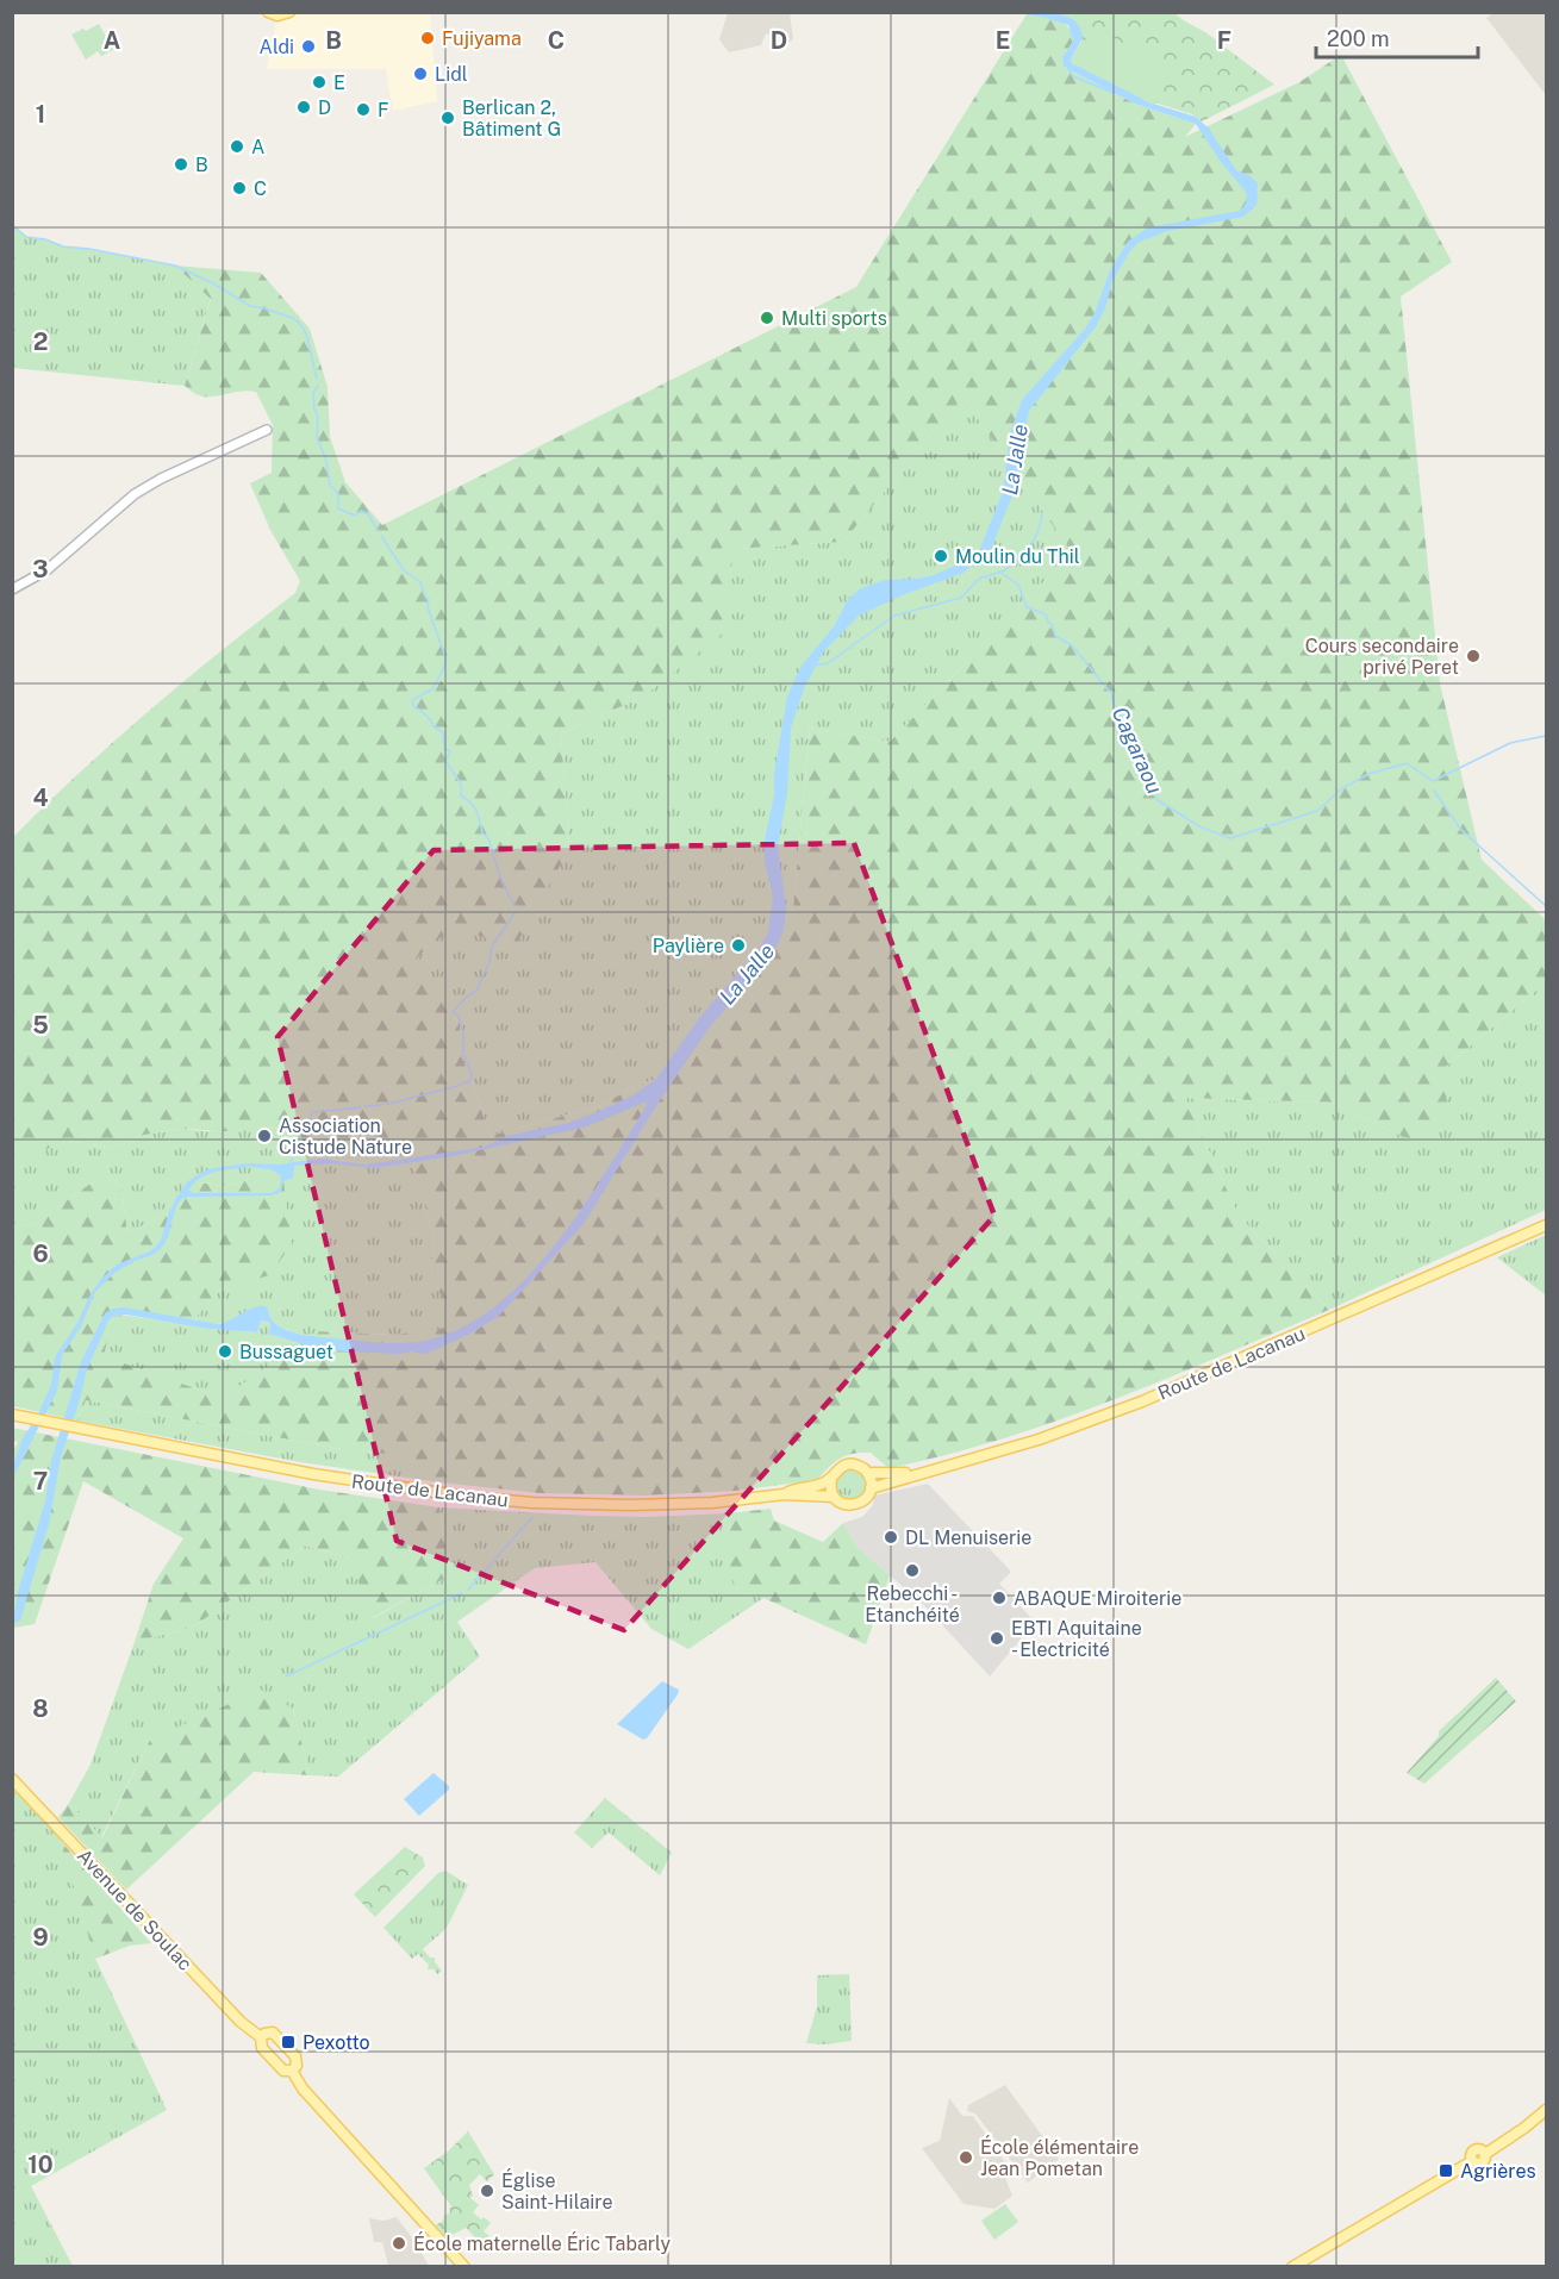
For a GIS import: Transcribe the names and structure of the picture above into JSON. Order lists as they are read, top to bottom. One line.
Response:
{"streets":{"main road":["Route de Lacanau","Avenue de Soulac"]},"water":["La Jalle","Cagaraou"],"places":{"other":["Fujiyama","Aldi","Lidl","E","D","F","Berlican 2, Bâtiment G","A","B","C","Multi sports","Moulin du Thil","Cours secondaire privé Peret","Paylière","Association Cistude Nature","Bussaguet","DL Menuiserie","Rebecchi - Etanchéité","ABAQUE Miroiterie","EBTI Aquitaine - Electricité","École élémentaire Jean Pometan","Église Saint-Hilaire","École maternelle Éric Tabarly"],"transit":["Pexotto","Agrières"]},"scale_bar":"200 m","grid":{"columns":["A","B","C","D","E","F"],"rows":["1","2","3","4","5","6","7","8","9","10"]}}
